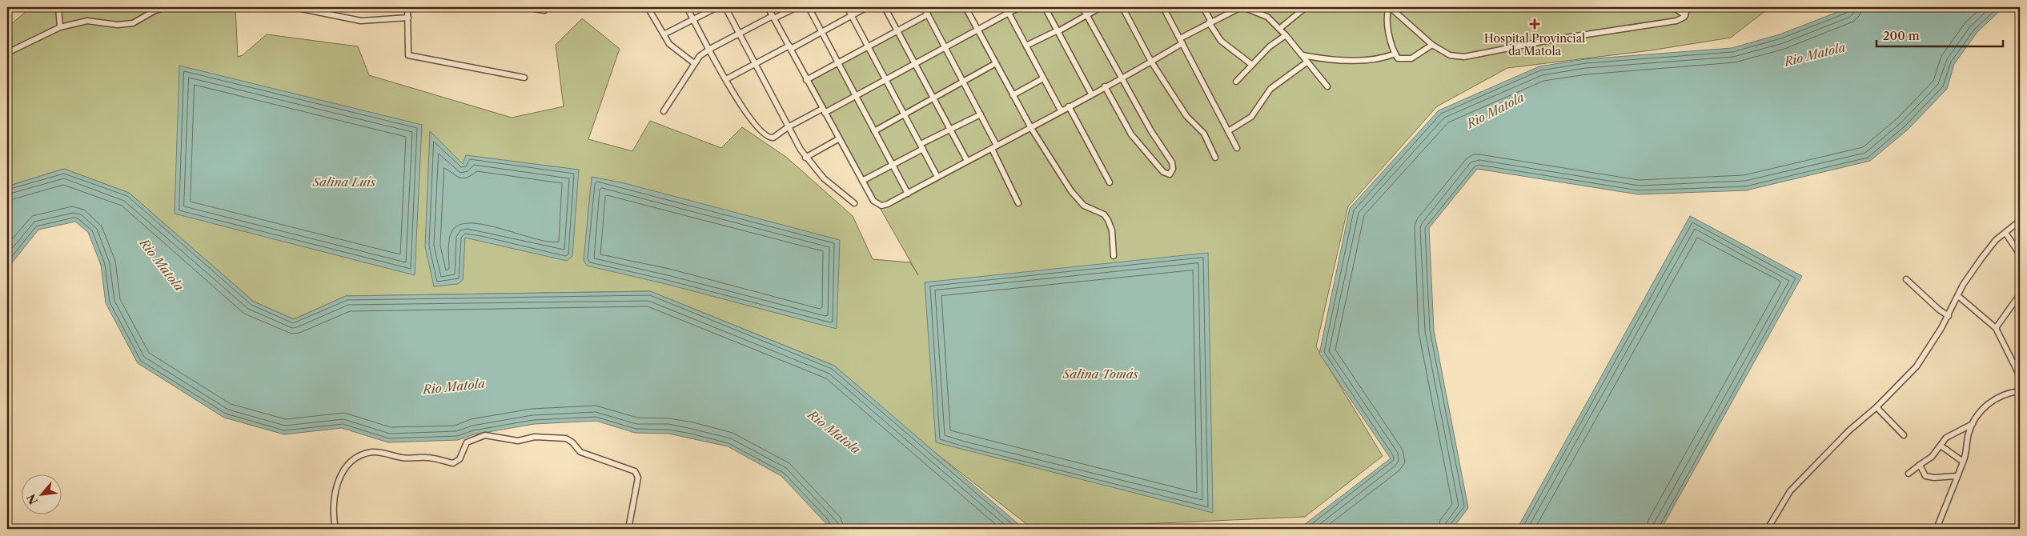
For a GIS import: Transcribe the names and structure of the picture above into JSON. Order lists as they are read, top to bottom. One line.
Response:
{"water":["Rio Matola","Salina Luís","Salina Tomás"],"places":{"health":["Hospital Provincial da Matola"]},"scale_bar":"200 m","north":"bottom left"}
